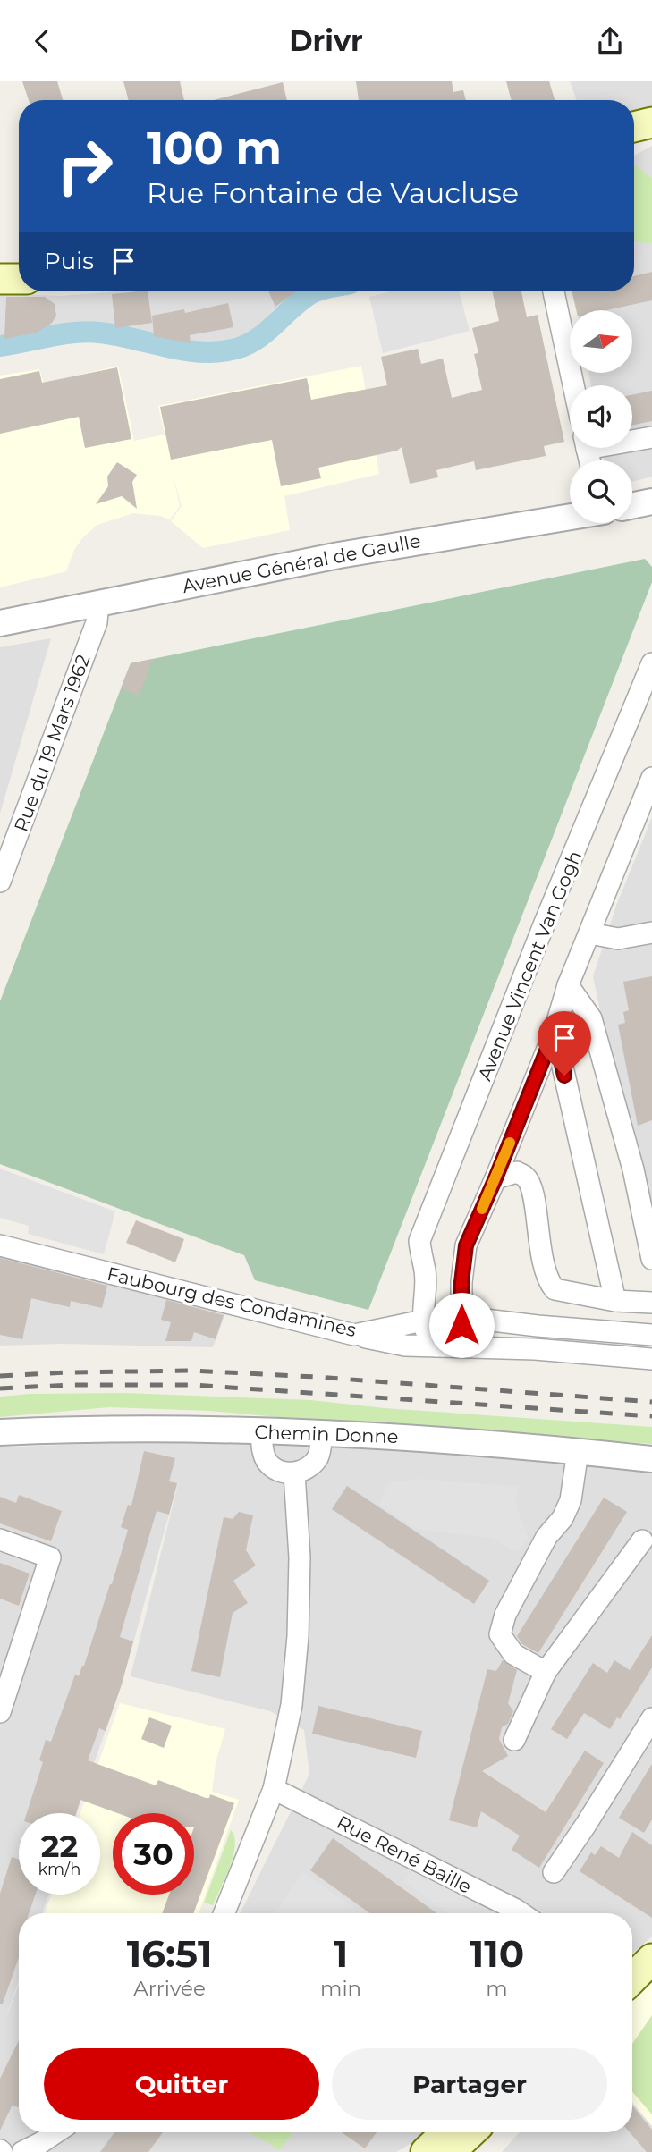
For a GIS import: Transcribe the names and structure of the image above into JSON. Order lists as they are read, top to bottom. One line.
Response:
{"streets":{"street":["Avenue Général de Gaulle","Rue du 19 Mars 1962","Avenue Vincent Van Gogh","Faubourg des Condamines","Chemin Donne","Rue René Baille"]},"crossings":[["Avenue Général de Gaulle","Rue du 19 Mars 1962"],["Avenue Vincent Van Gogh","Faubourg des Condamines"]],"north":"right","page":{"header":"Drivr","turn":["100 m","Rue Fontaine de Vaucluse"],"then":"Puis","speed":"22 km/h","limit":"30","eta":["16:51","Arrivée","1","min","110","m"],"buttons":["Quitter","Partager"]}}
